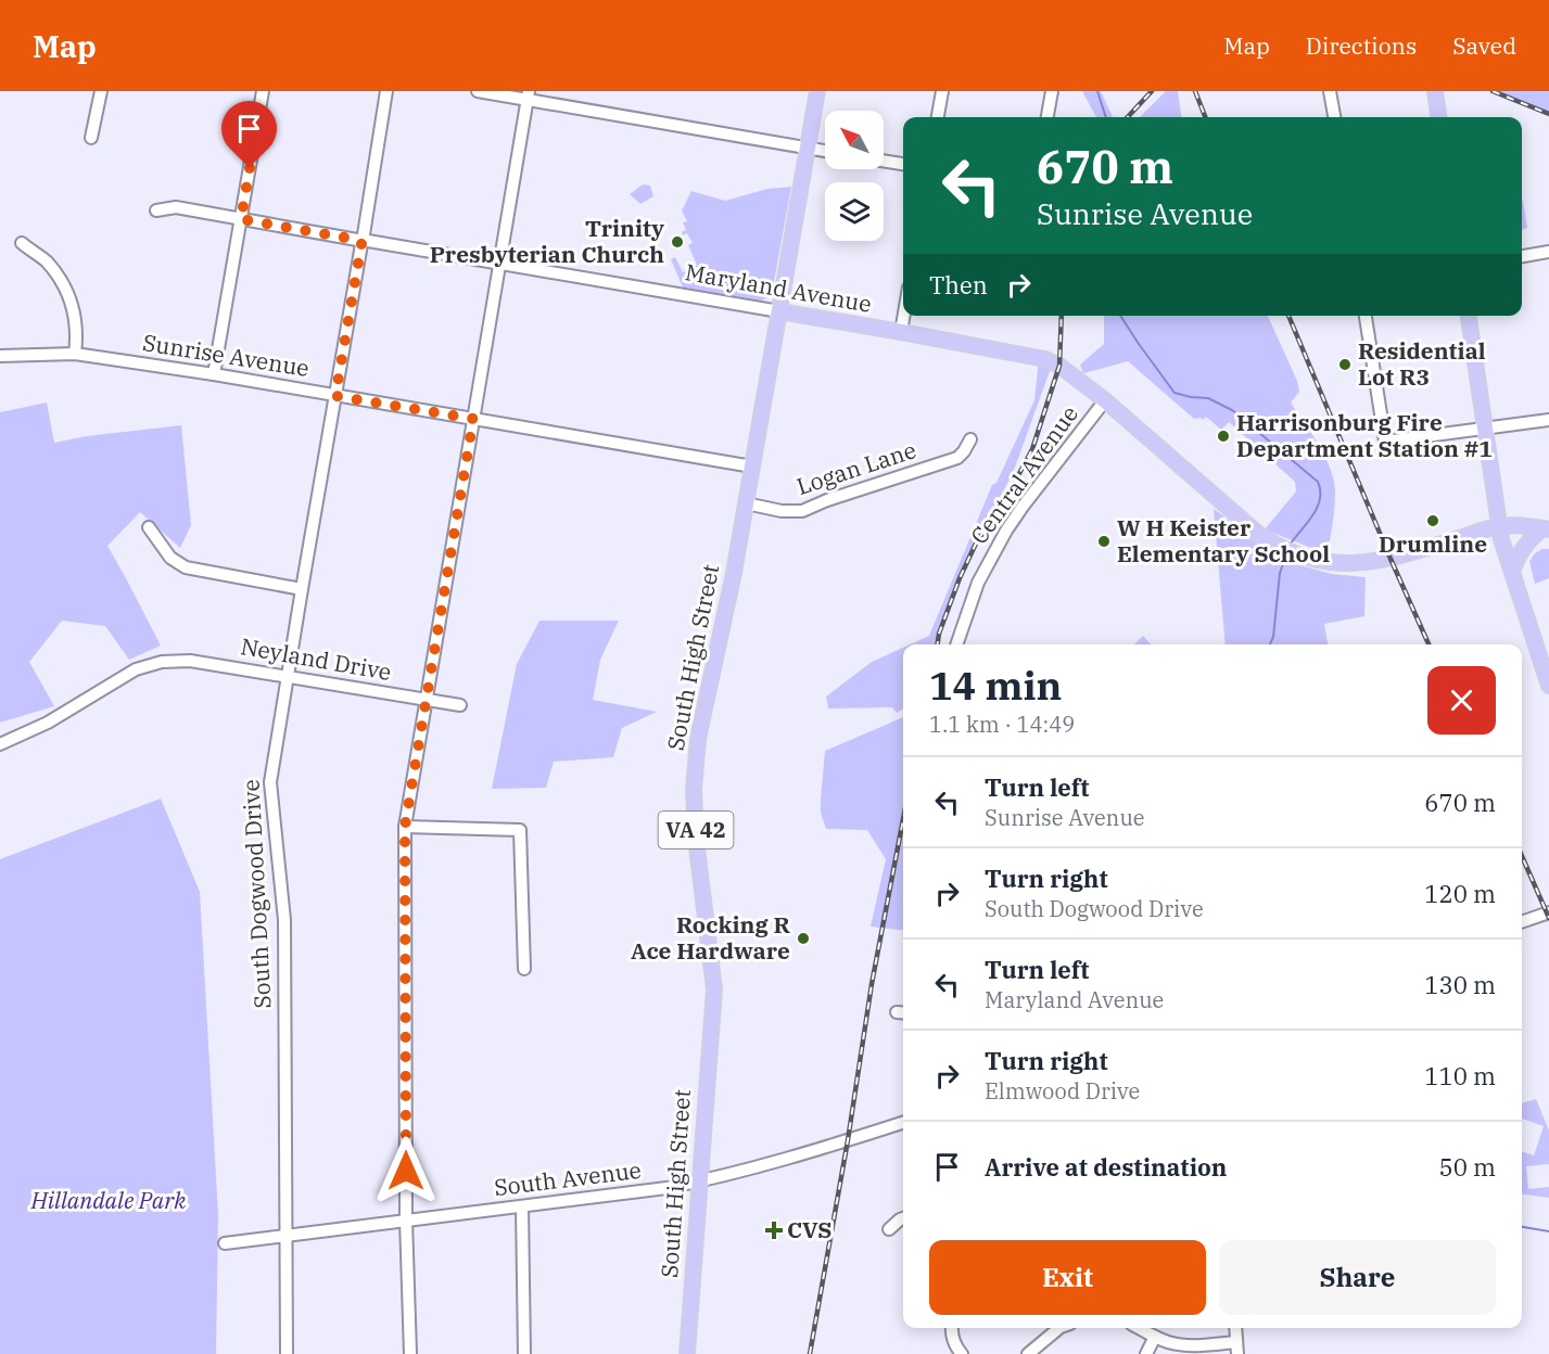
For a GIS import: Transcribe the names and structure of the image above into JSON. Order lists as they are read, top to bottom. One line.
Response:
{"streets":{"main road":["Maryland Avenue","South High Street","VA 42"],"street":["Sunrise Avenue","Logan Lane","Central Avenue","Neyland Drive","South Dogwood Drive","South Avenue"]},"crossings":[["Maryland Avenue","Central Avenue"],["Maryland Avenue","South High Street"],["Maryland Avenue","South Dogwood Drive"],["Sunrise Avenue","South High Street"],["Sunrise Avenue","South Dogwood Drive"],["Logan Lane","South High Street"],["South High Street","South Avenue"],["Neyland Drive","South Dogwood Drive"],["South Dogwood Drive","South Avenue"]],"parks":["Hillandale Park"],"places":{"other":["Trinity Presbyterian Church","Residential Lot R3","Harrisonburg Fire Department Station #1","Drumline","W H Keister Elementary School","Rocking R Ace Hardware"],"health":["CVS"]},"north":"top left","page":{"header":"Map","nav":["Map","Directions","Saved"],"turn":["670 m","Sunrise Avenue"],"then":"Then","heading":["14 min","1.1 km · 14:49"],"list":[{"name":"Turn left","note":"Sunrise Avenue","value":"670 m"},{"name":"Turn right","note":"South Dogwood Drive","value":"120 m"},{"name":"Turn left","note":"Maryland Avenue","value":"130 m"},{"name":"Turn right","note":"Elmwood Drive","value":"110 m"},{"name":"Arrive at destination","value":"50 m"}],"buttons":["Exit","Share"]}}
